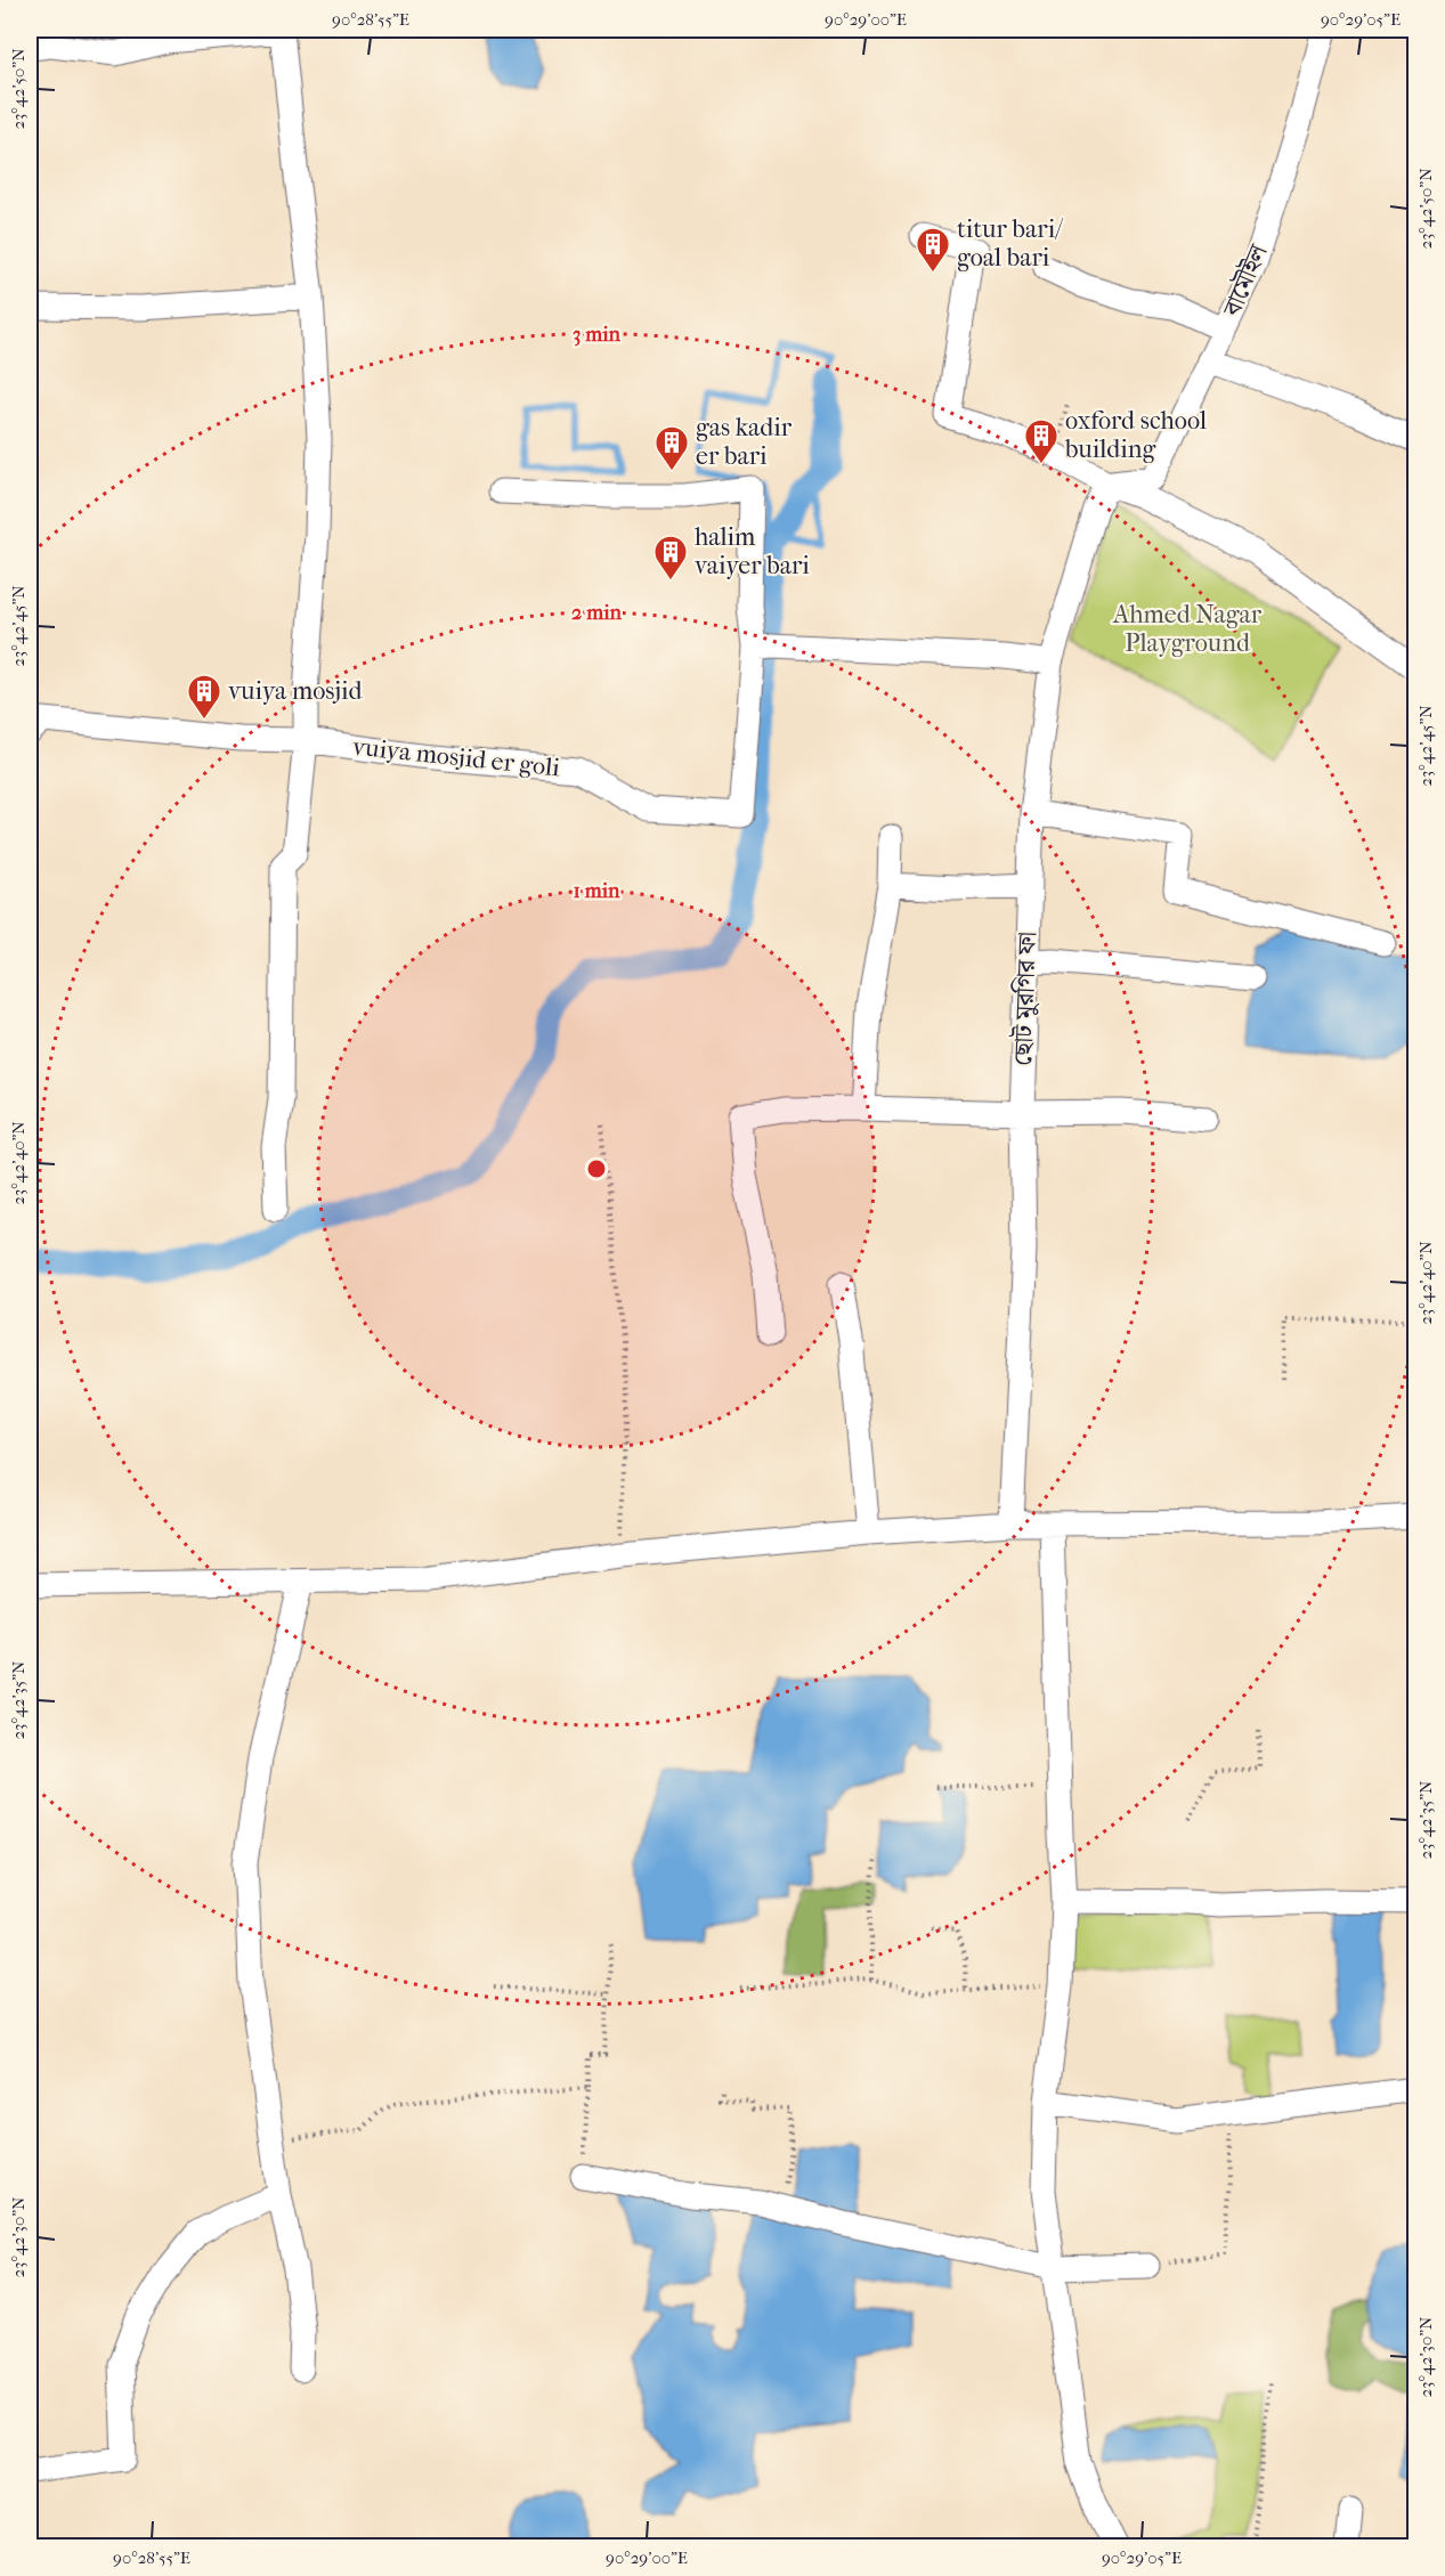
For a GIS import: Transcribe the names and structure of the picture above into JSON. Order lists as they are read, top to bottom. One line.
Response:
{"streets":{"street":["বামৌইল","vuiya mosjid er goli","ছোট মুরগির ফা"]},"crossings":[["বামৌইল","ছোট মুরগির ফা"]],"parks":["Ahmed Nagar Playground"],"places":{"building":["titur bari/ goal bari","oxford school building","gas kadir er bari","halim vaiyer bari","vuiya mosjid"]},"coordinates":["90°28'55\"E","90°29'00\"E","90°29'05\"E","23°42'50\"N","23°42'45\"N","23°42'40\"N","23°42'35\"N","23°42'30\"N"],"rings":["3 min","2 min","1 min"]}
